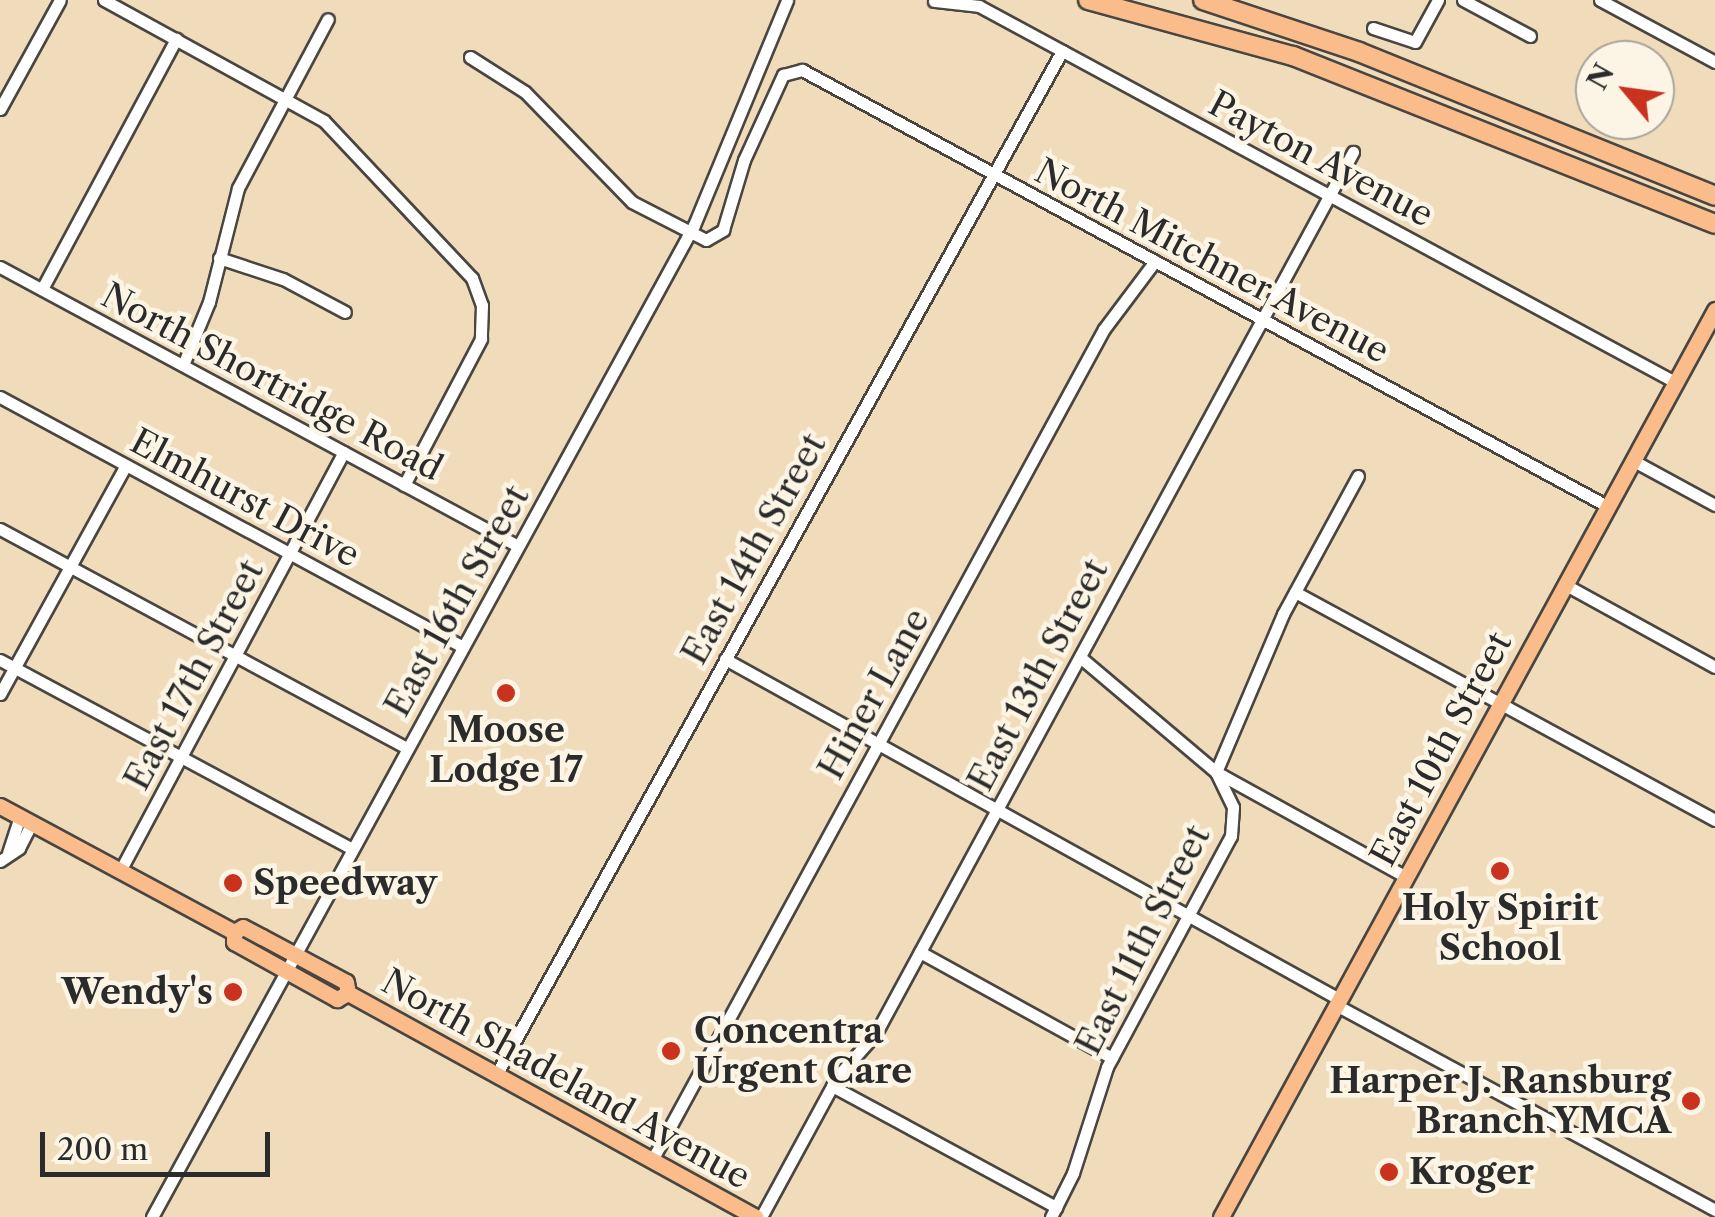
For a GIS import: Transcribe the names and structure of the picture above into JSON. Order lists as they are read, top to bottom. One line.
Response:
{"streets":{"main road":["East 10th Street","North Shadeland Avenue"],"street":["Payton Avenue","North Mitchner Avenue","North Shortridge Road","Elmhurst Drive","East 14th Street","East 16th Street","East 17th Street","East 13th Street","Hiner Lane","East 11th Street"]},"crossings":[["Payton Avenue","East 14th Street"],["Payton Avenue","East 13th Street"],["Payton Avenue","East 10th Street"],["North Mitchner Avenue","East 14th Street"],["North Mitchner Avenue","East 16th Street"],["North Mitchner Avenue","East 13th Street"],["North Mitchner Avenue","Hiner Lane"],["North Mitchner Avenue","East 10th Street"],["North Shortridge Road","East 16th Street"],["North Shortridge Road","East 17th Street"],["Elmhurst Drive","East 16th Street"],["Elmhurst Drive","East 17th Street"],["East 14th Street","North Shadeland Avenue"],["East 16th Street","North Shadeland Avenue"],["East 17th Street","North Shadeland Avenue"],["East 13th Street","North Shadeland Avenue"],["Hiner Lane","North Shadeland Avenue"]],"places":["Moose Lodge 17","Holy Spirit School","Speedway","Wendy's","Concentra Urgent Care","Harper J. Ransburg Branch YMCA","Kroger"],"scale_bar":"200 m","north":"top left"}
